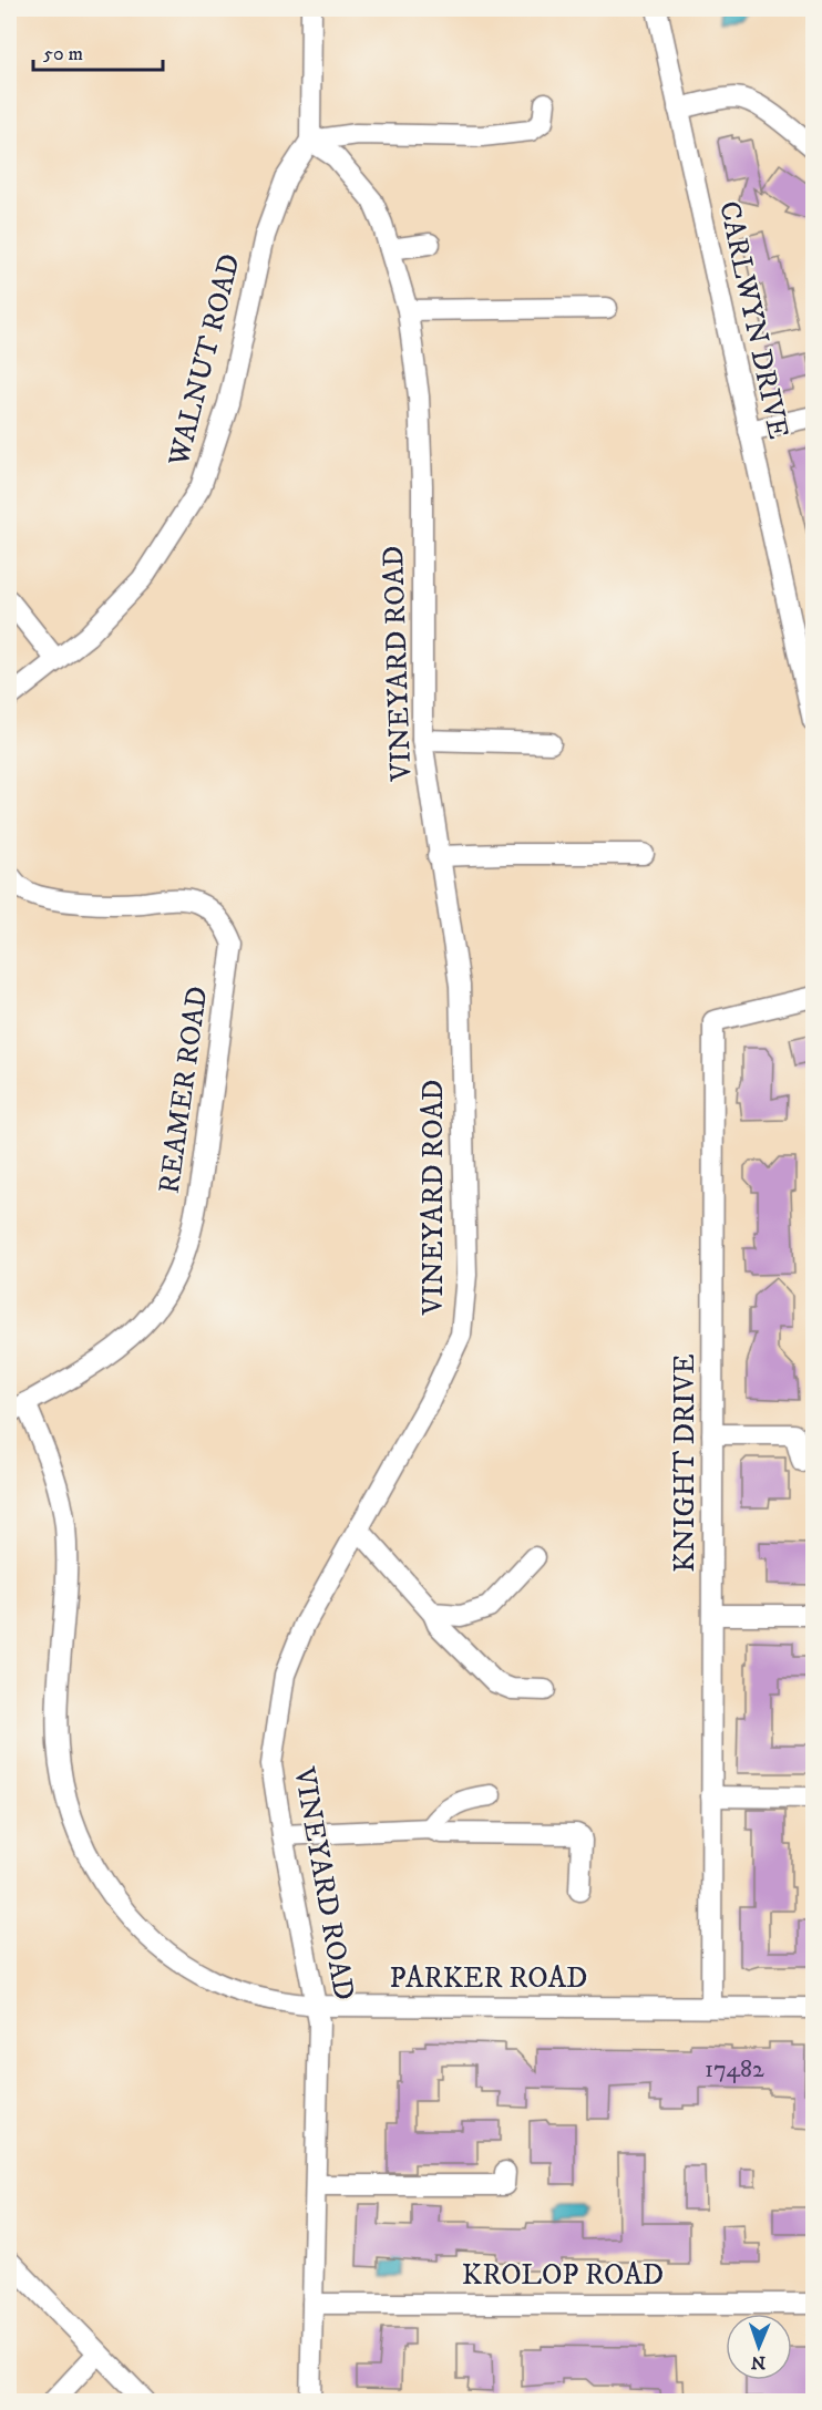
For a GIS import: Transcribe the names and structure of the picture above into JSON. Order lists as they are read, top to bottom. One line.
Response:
{"streets":{"street":["CARLWYN DRIVE","WALNUT ROAD","VINEYARD ROAD","REAMER ROAD","KNIGHT DRIVE","PARKER ROAD","KROLOP ROAD"]},"crossings":[["WALNUT ROAD","VINEYARD ROAD"],["VINEYARD ROAD","PARKER ROAD"],["VINEYARD ROAD","KROLOP ROAD"],["REAMER ROAD","PARKER ROAD"],["KNIGHT DRIVE","PARKER ROAD"]],"house_numbers":["17482"],"scale_bar":"50 m","north":"bottom"}
